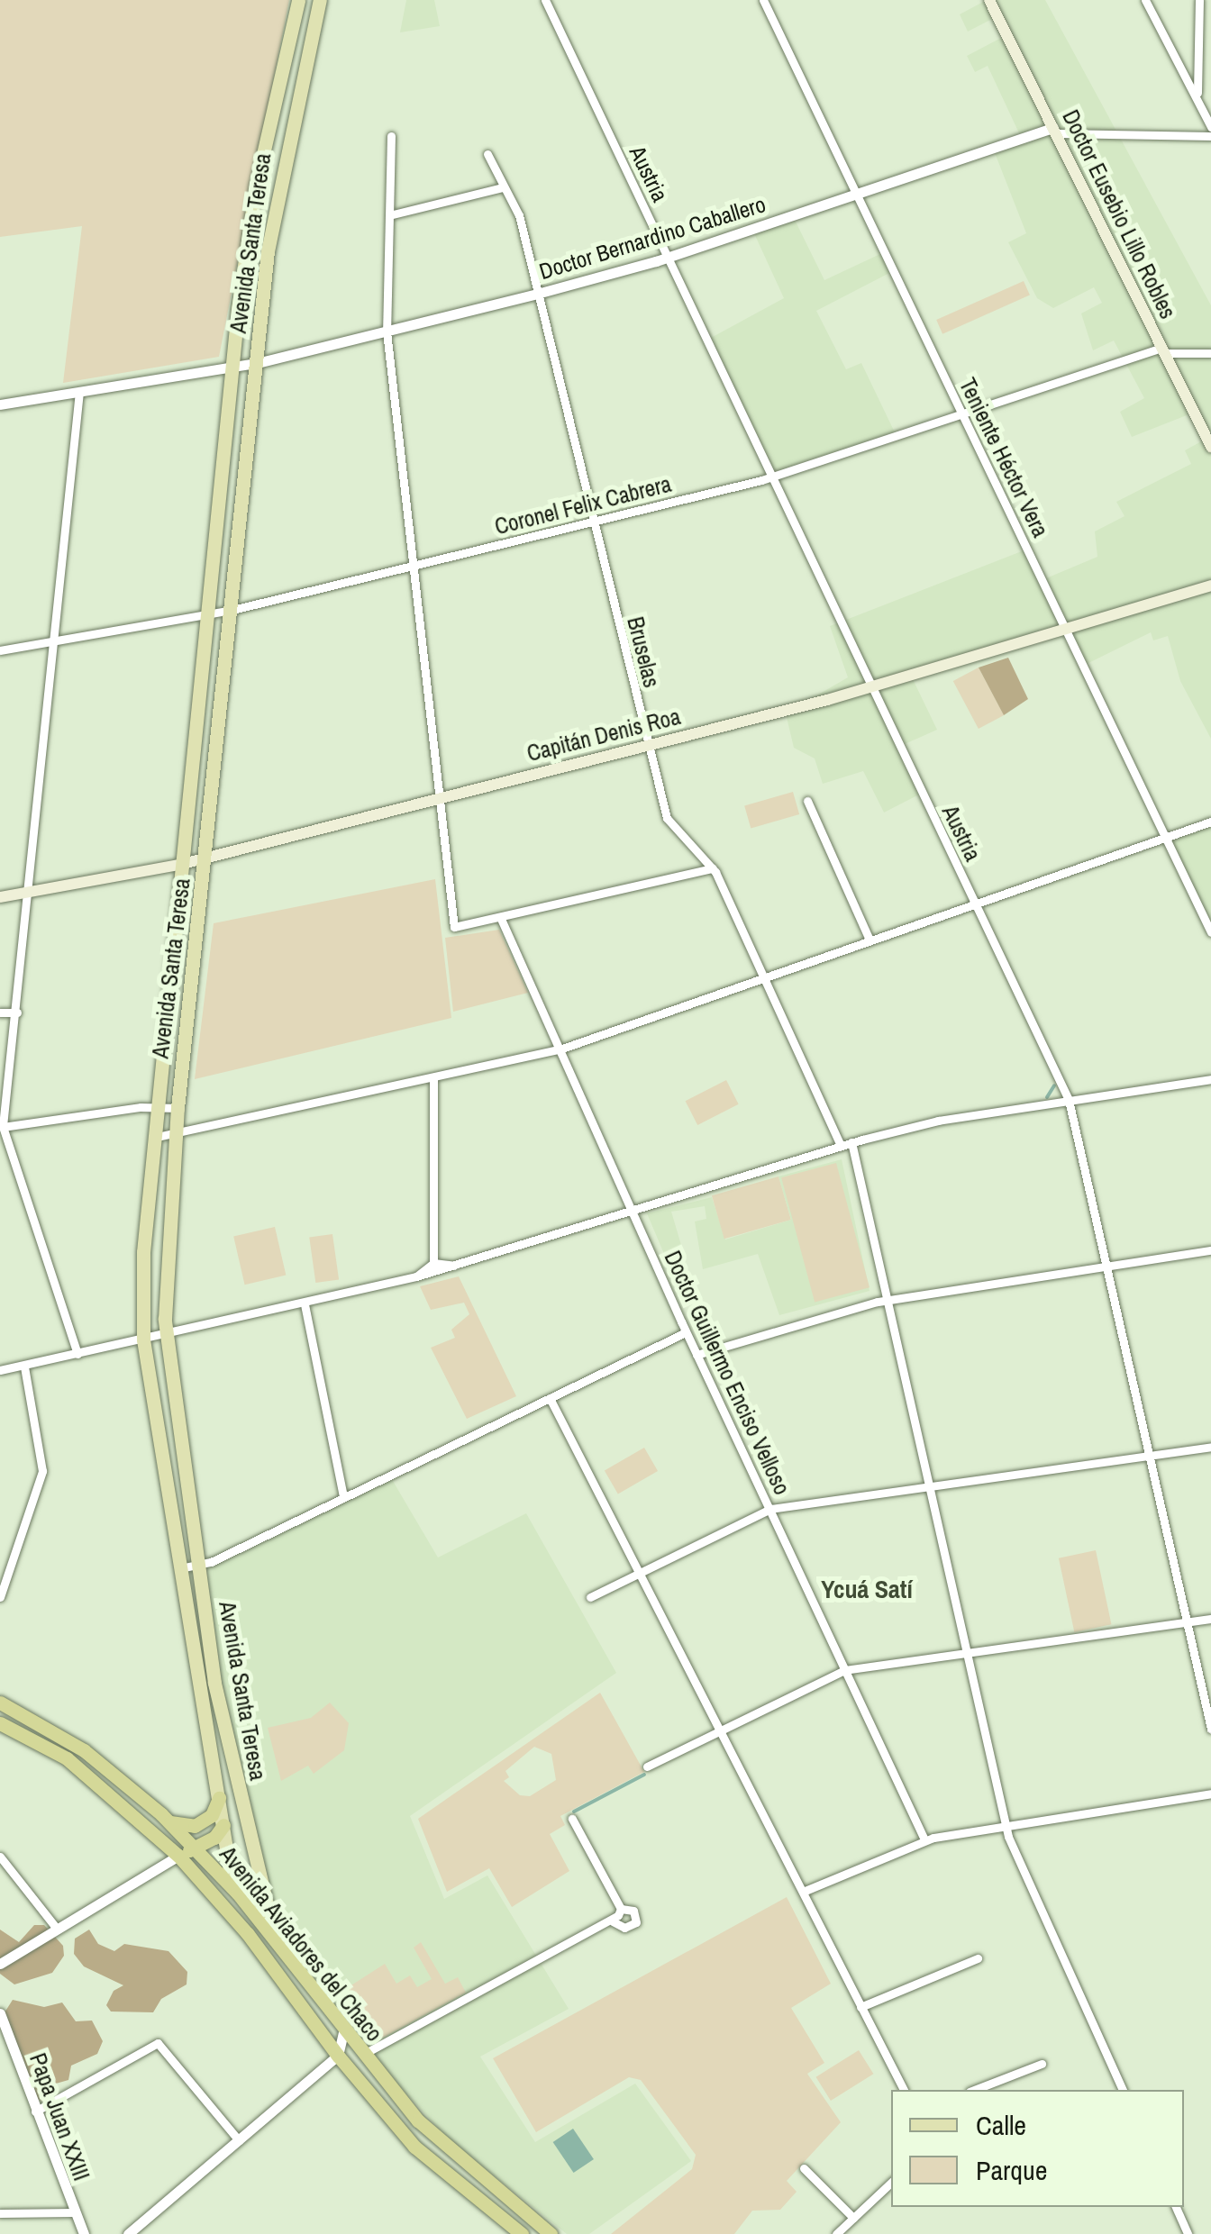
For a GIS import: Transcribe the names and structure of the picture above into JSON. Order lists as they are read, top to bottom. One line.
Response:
{"streets":{"highway":["Avenida Aviadores del Chaco"],"main road":["Doctor Eusebio Lillo Robles","Avenida Santa Teresa","Capitán Denis Roa"],"street":["Austria","Doctor Bernardino Caballero","Teniente Héctor Vera","Coronel Felix Cabrera","Bruselas","Doctor Guillermo Enciso Velloso","Papa Juan XXIII"]},"crossings":[["Austria","Doctor Bernardino Caballero"],["Austria","Coronel Felix Cabrera"],["Austria","Capitán Denis Roa"],["Doctor Eusebio Lillo Robles","Doctor Bernardino Caballero"],["Doctor Eusebio Lillo Robles","Coronel Felix Cabrera"],["Doctor Bernardino Caballero","Avenida Santa Teresa"],["Doctor Bernardino Caballero","Teniente Héctor Vera"],["Doctor Bernardino Caballero","Bruselas"],["Avenida Santa Teresa","Coronel Felix Cabrera"],["Avenida Santa Teresa","Capitán Denis Roa"],["Avenida Santa Teresa","Avenida Aviadores del Chaco"],["Teniente Héctor Vera","Coronel Felix Cabrera"],["Teniente Héctor Vera","Capitán Denis Roa"],["Coronel Felix Cabrera","Bruselas"],["Bruselas","Capitán Denis Roa"]],"districts":["Ycuá Satí"],"legend":["Calle","Parque"]}
